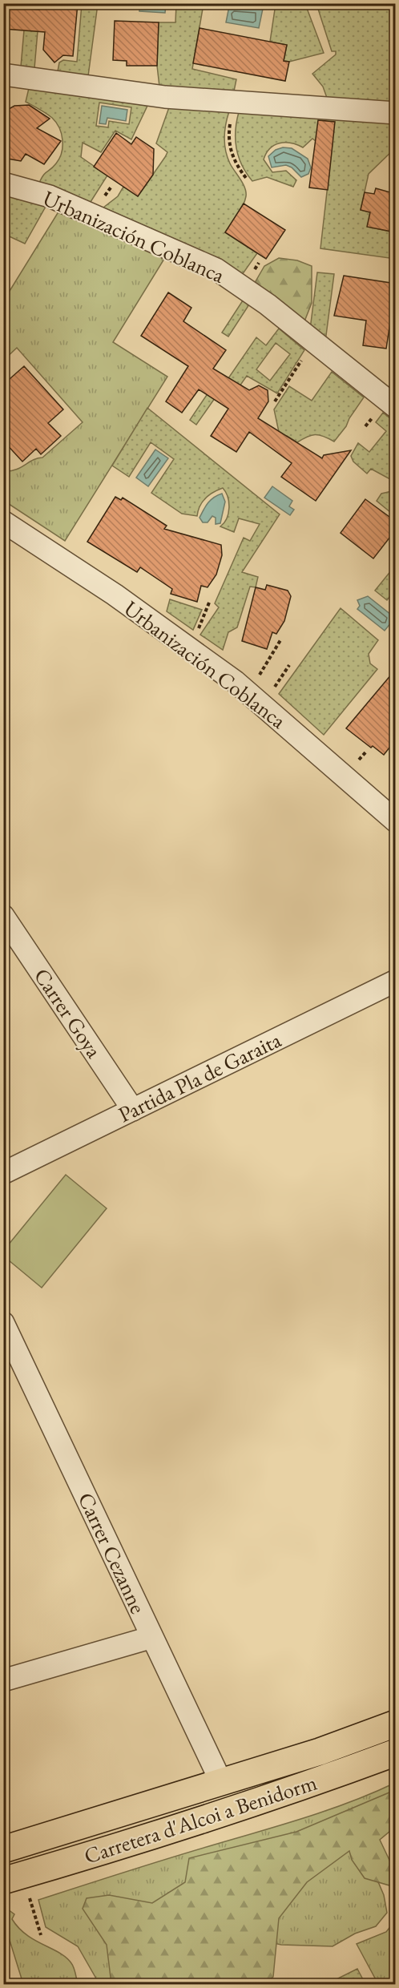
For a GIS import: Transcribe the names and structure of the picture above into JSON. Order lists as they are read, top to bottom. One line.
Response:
{"streets":{"main road":["Carretera d'Alcoi a Benidorm"],"street":["Urbanización Coblanca","Carrer Goya","Partida Pla de Garaita","Carrer Cezanne"]},"crossings":[["Carrer Goya","Partida Pla de Garaita"],["Carrer Cezanne","Carretera d'Alcoi a Benidorm"]]}
